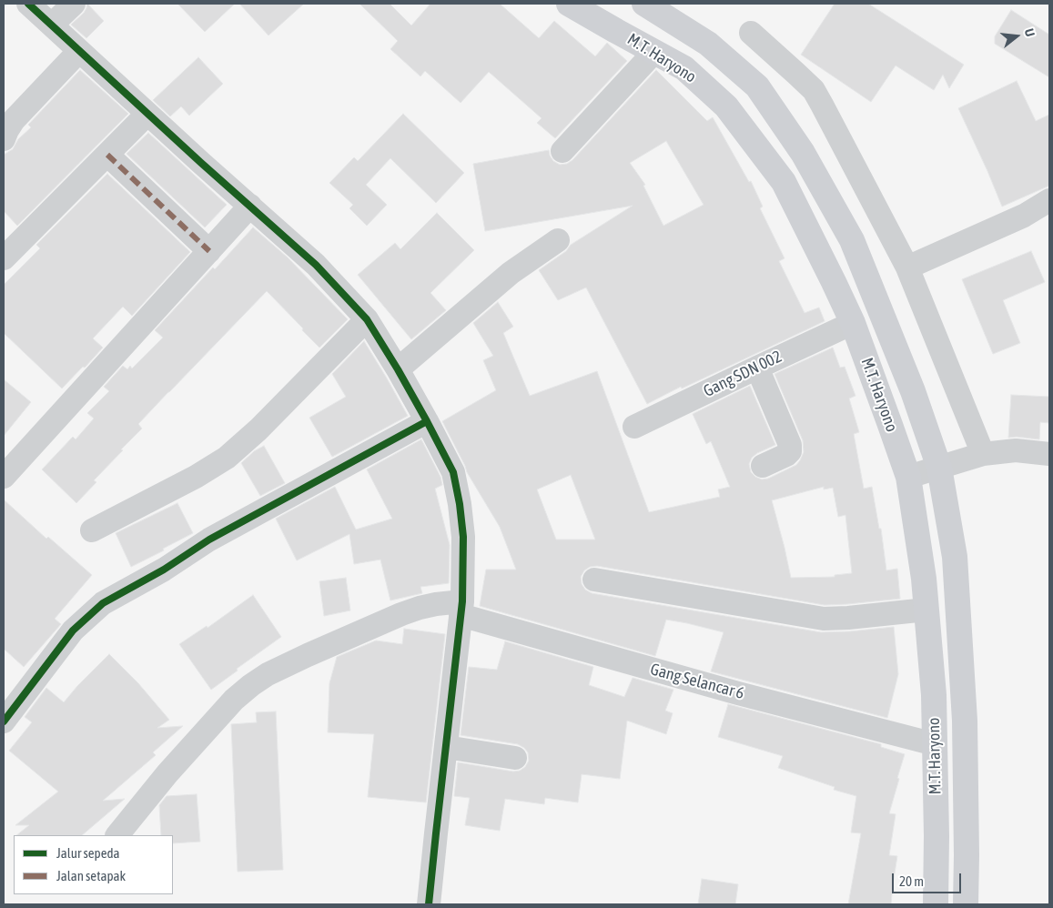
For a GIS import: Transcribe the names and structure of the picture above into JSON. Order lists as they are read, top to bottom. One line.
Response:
{"streets":{"main road":["M.T. Haryono"],"street":["Gang SDN 002","Gang Selancar 6"]},"crossings":[["M.T. Haryono","Gang SDN 002"],["M.T. Haryono","Gang Selancar 6"]],"legend":["Jalur sepeda","Jalan setapak"],"scale_bar":"20 m","north":"right"}
